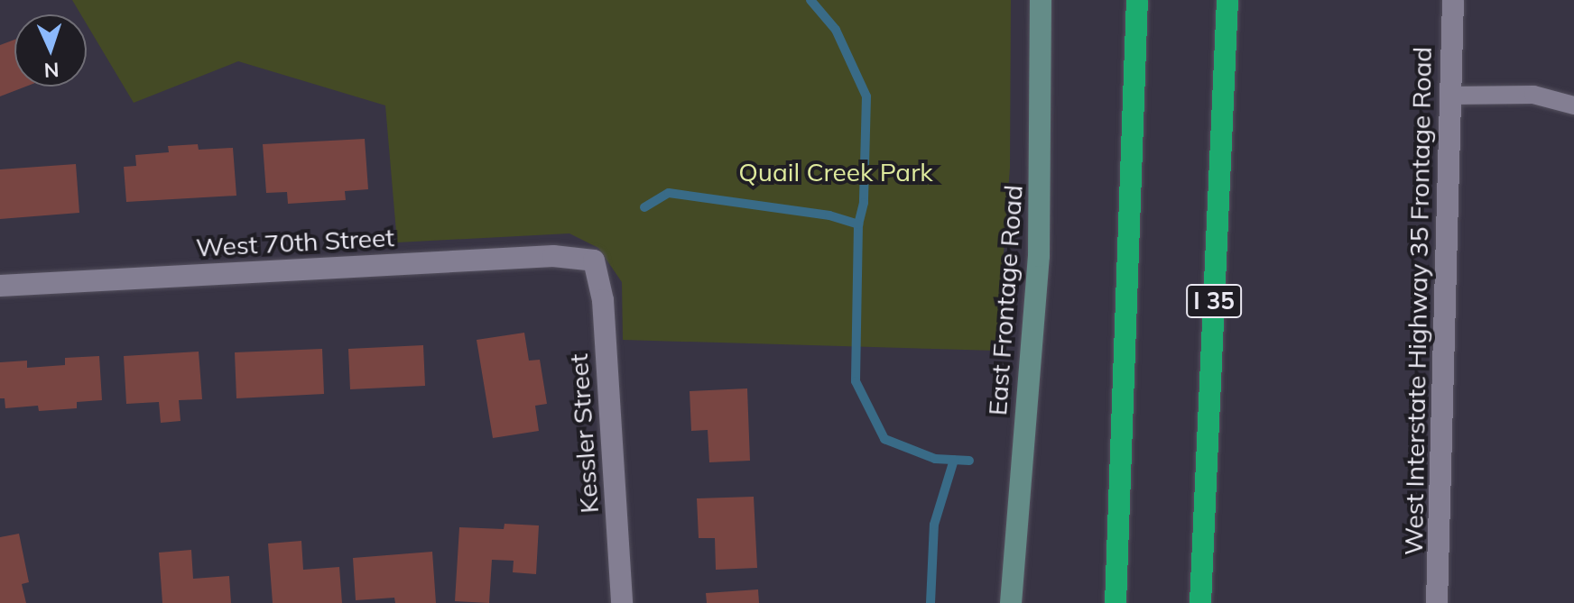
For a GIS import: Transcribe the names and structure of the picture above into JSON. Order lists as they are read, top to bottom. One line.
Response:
{"streets":{"highway":["I 35"],"street":["West 70th Street","East Frontage Road","West Interstate Highway 35 Frontage Road","Kessler Street"]},"crossings":[["West 70th Street","Kessler Street"]],"parks":["Quail Creek Park"],"north":"bottom"}
